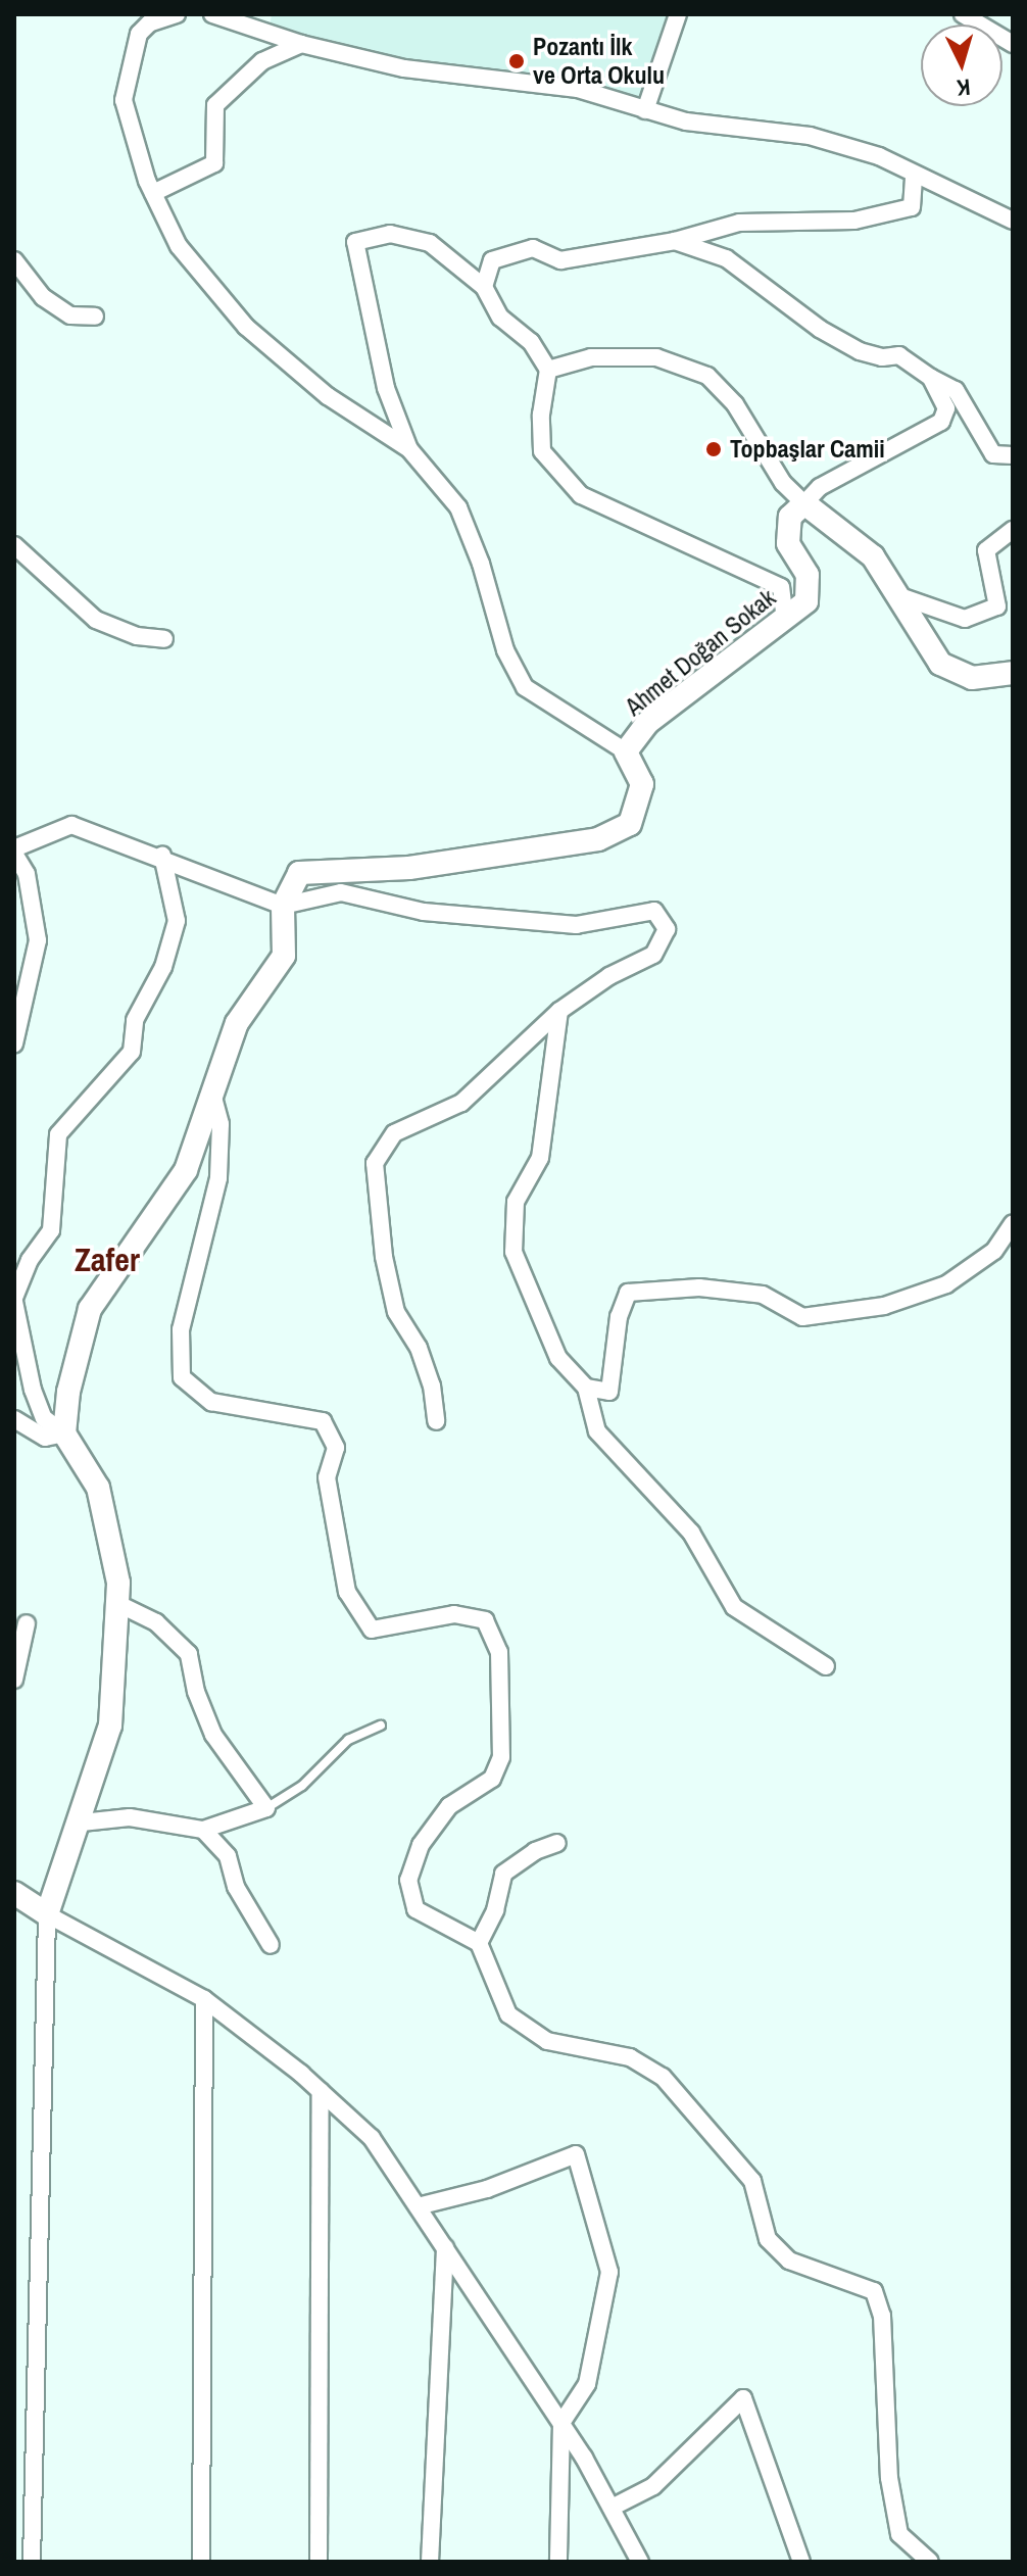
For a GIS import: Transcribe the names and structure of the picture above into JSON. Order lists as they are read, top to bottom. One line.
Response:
{"streets":{"street":["Ahmet Doğan Sokak"]},"districts":["Zafer"],"places":["Pozantı İlk ve Orta Okulu","Topbaşlar Camii"],"north":"bottom"}
